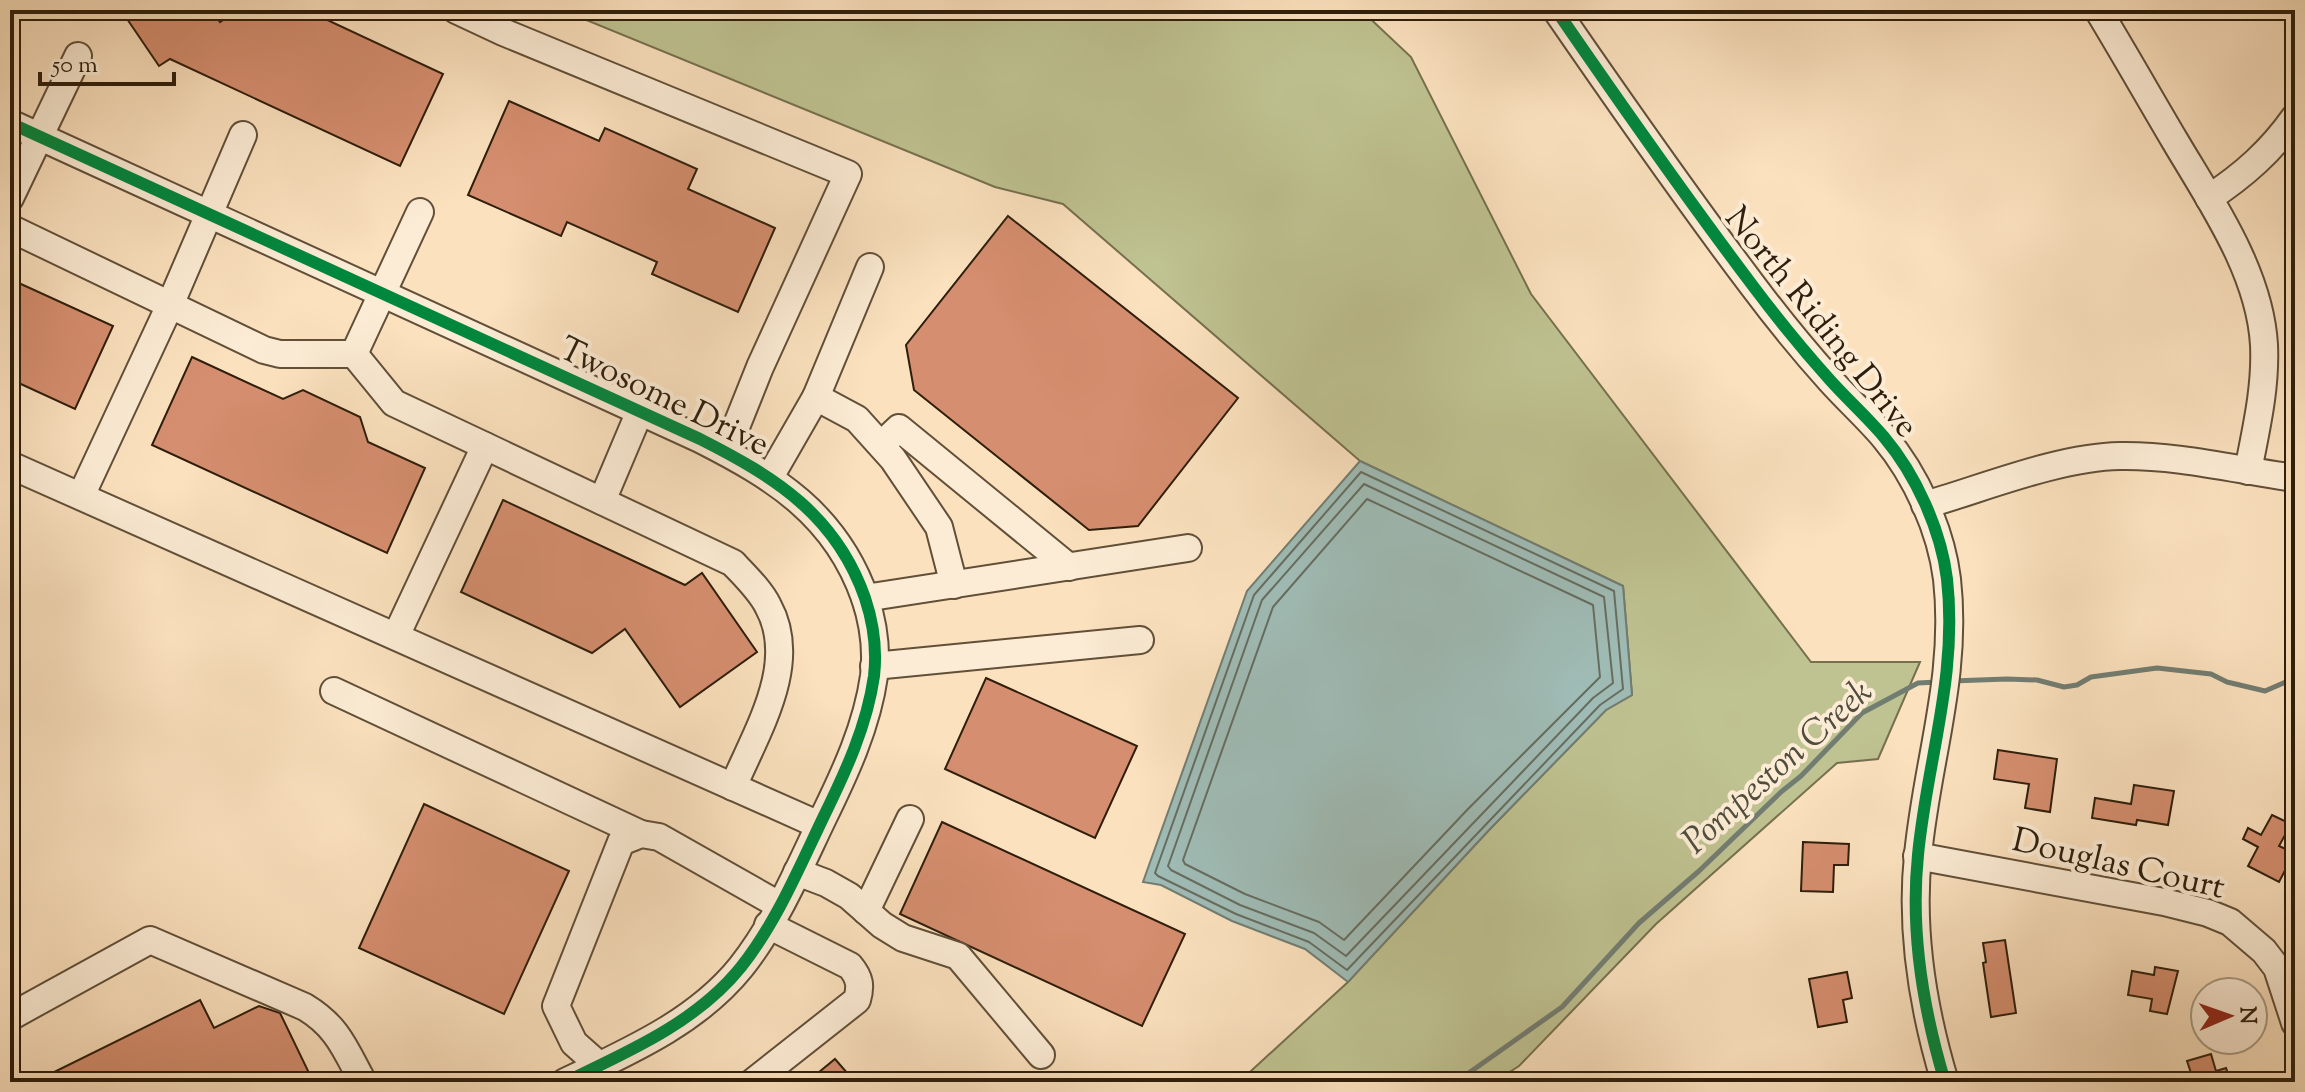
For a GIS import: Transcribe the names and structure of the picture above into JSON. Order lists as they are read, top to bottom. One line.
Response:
{"streets":{"street":["North Riding Drive","Twosome Drive","Douglas Court"]},"crossings":[["North Riding Drive","Douglas Court"]],"water":["Pompeston Creek"],"scale_bar":"50 m","north":"right"}
